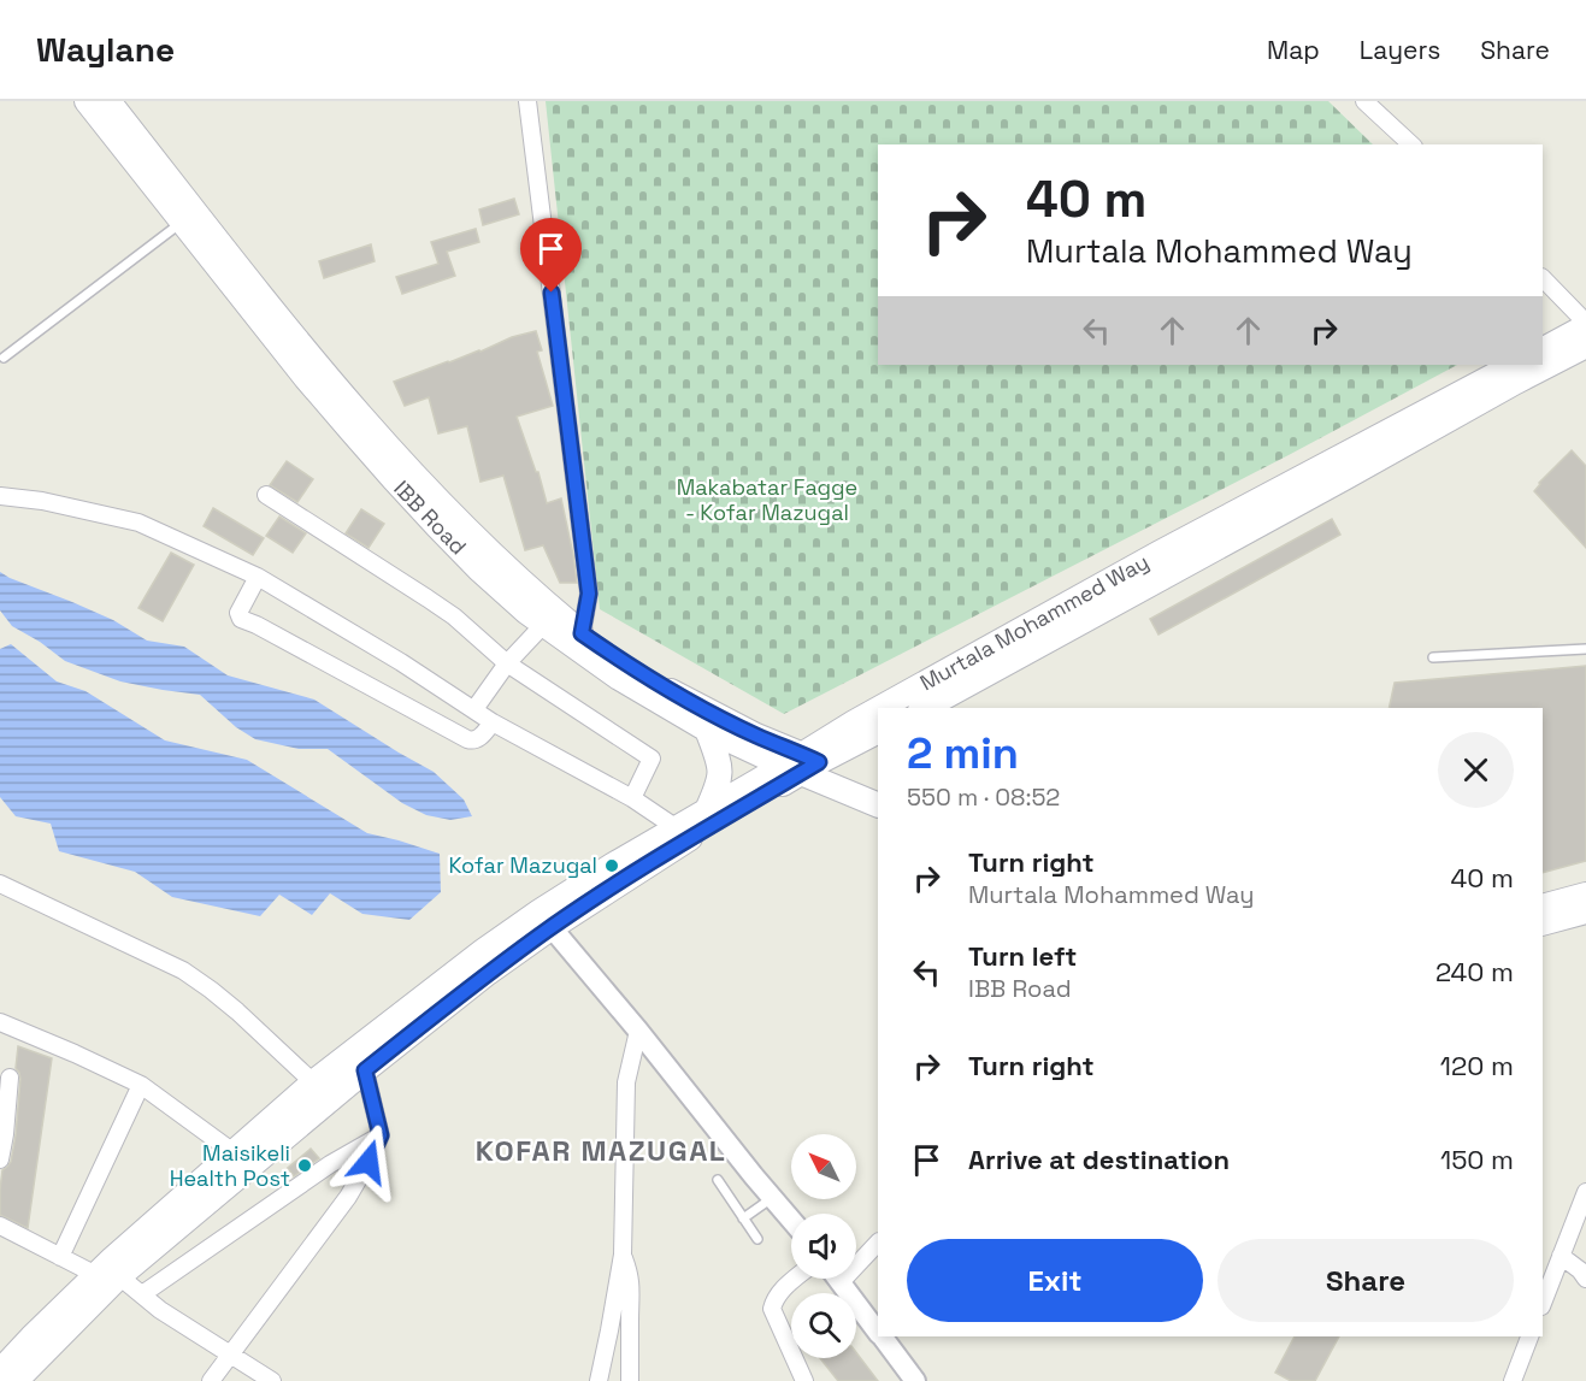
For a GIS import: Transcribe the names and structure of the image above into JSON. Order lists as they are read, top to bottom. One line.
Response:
{"streets":{"main road":["IBB Road","Murtala Mohammed Way"]},"crossings":[["IBB Road","Murtala Mohammed Way"]],"districts":["KOFAR MAZUGAL"],"parks":["Makabatar Fagge - Kofar Mazugal"],"places":["Kofar Mazugal","Maisikeli Health Post"],"north":"top left","page":{"header":"Waylane","nav":["Map","Layers","Share"],"turn":["40 m","Murtala Mohammed Way"],"heading":["2 min","550 m · 08:52"],"list":[{"name":"Turn right","note":"Murtala Mohammed Way","value":"40 m"},{"name":"Turn left","note":"IBB Road","value":"240 m"},{"name":"Turn right","value":"120 m"},{"name":"Arrive at destination","value":"150 m"}],"buttons":["Exit","Share"]}}
